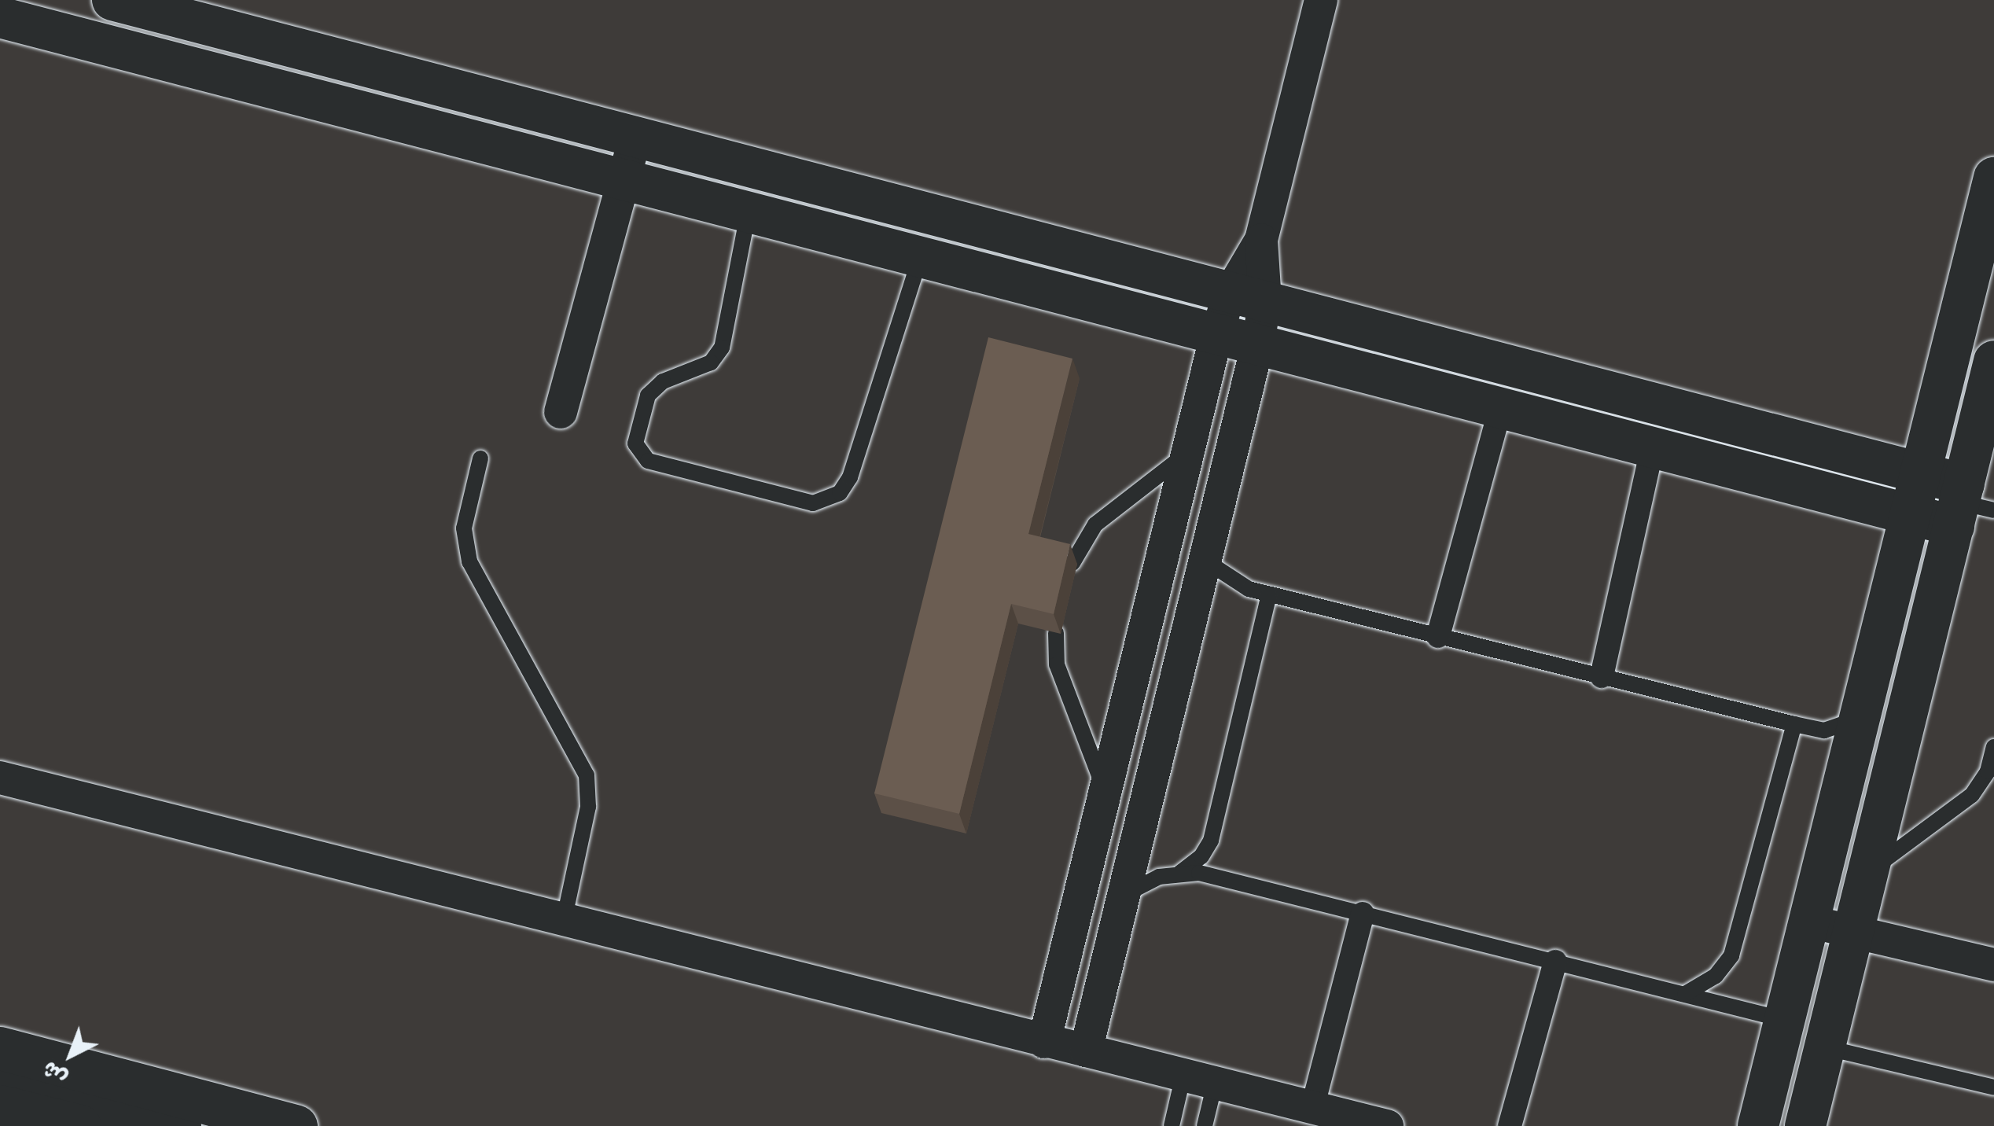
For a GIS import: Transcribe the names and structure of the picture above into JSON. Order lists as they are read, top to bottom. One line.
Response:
{"north":"bottom left"}
